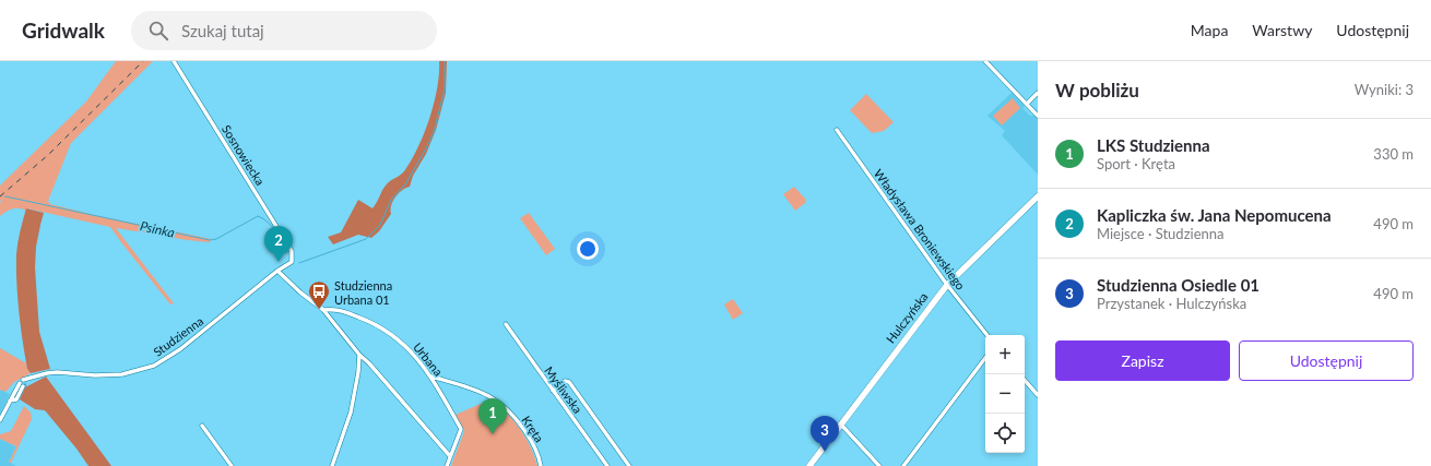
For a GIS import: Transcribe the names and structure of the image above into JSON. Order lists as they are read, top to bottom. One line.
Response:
{"streets":{"main road":["Hulczyńska"],"street":["Sosnowiecka","Władysława Broniewskiego","Studzienna","Urbana","Myśliwska","Kręta"]},"crossings":[["Sosnowiecka","Studzienna"],["Władysława Broniewskiego","Hulczyńska"],["Urbana","Kręta"]],"water":["Psinka"],"places":{"bus stop":["Studzienna Urbana 01"]},"page":{"header":"Gridwalk","search":"Szukaj tutaj","nav":["Mapa","Warstwy","Udostępnij"],"heading":["W pobliżu","Wyniki: 3"],"list":[{"mark":"1","name":"LKS Studzienna","note":"Sport · Kręta","value":"330 m"},{"mark":"2","name":"Kapliczka św. Jana Nepomucena","note":"Miejsce · Studzienna","value":"490 m"},{"mark":"3","name":"Studzienna Osiedle 01","note":"Przystanek · Hulczyńska","value":"490 m"}],"pins":["2","1","3"],"buttons":["Zapisz","Udostępnij"],"map_buttons":["+","−"]}}
